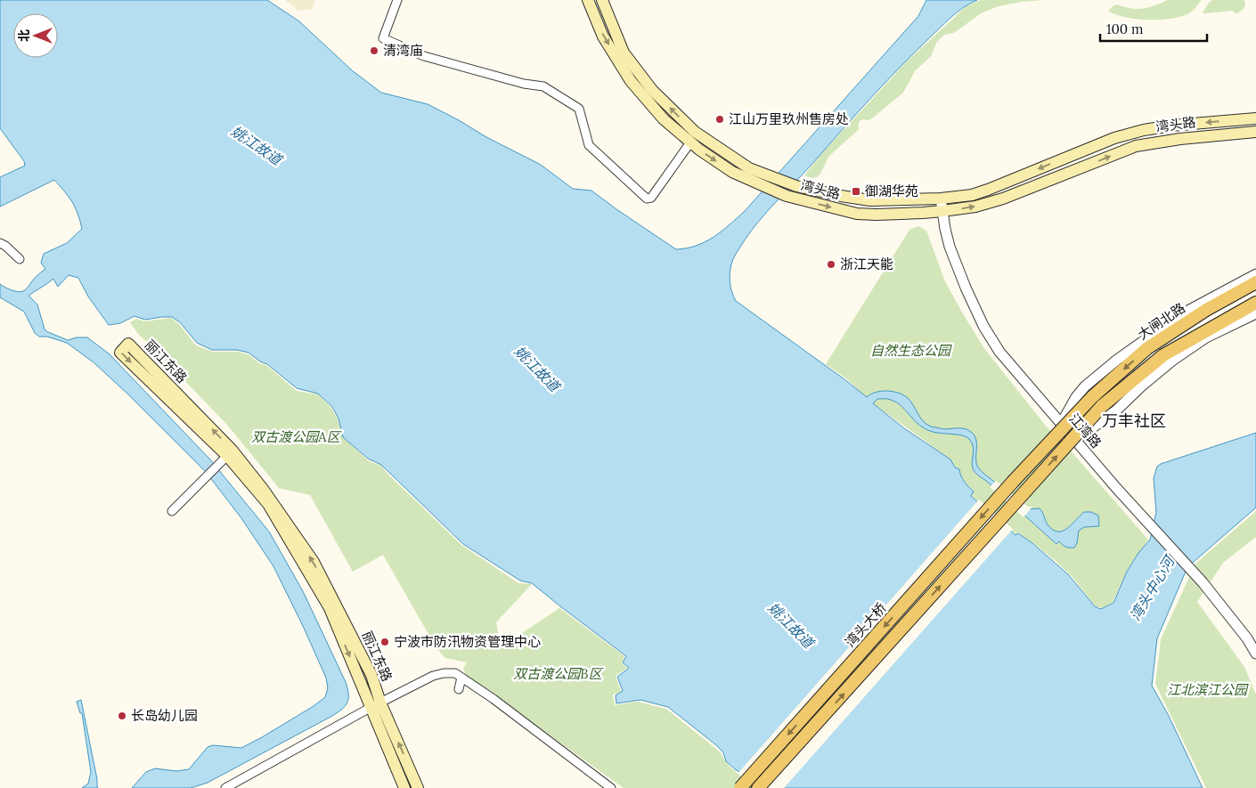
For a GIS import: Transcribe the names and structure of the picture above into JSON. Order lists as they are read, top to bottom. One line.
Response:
{"streets":{"main road":["湾头路","大闸北路","丽江东路","湾头大桥"],"street":["江湾路"]},"crossings":[["湾头路","江湾路"],["大闸北路","湾头大桥"]],"districts":["万丰社区"],"water":["姚江故道","湾头中心河"],"parks":["自然生态公园","双古渡公园A区","双古渡公园B区","江北滨江公园"],"places":{"other":["清湾庙","江山万里玖州售房处","浙江天能","宁波市防汛物资管理中心","长岛幼儿园"],"transit":["御湖华苑"]},"scale_bar":"100 m","north":"left"}
